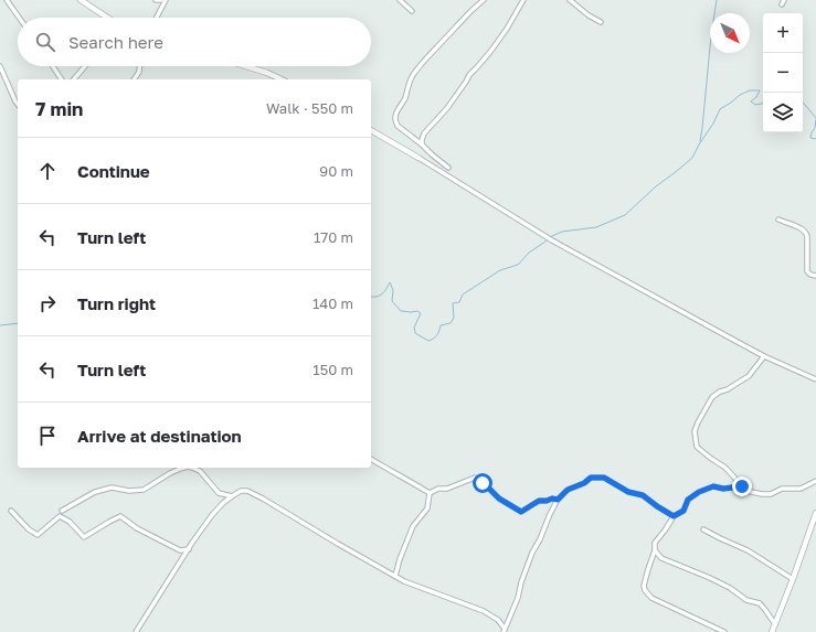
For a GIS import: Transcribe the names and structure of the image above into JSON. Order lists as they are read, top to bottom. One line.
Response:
{"north":"bottom right","page":{"map_buttons":["+","−"],"search":"Search here","heading":["7 min","Walk · 550 m"],"list":[["Continue","90 m"],["Turn left","170 m"],["Turn right","140 m"],["Turn left","150 m"],"Arrive at destination"]}}
